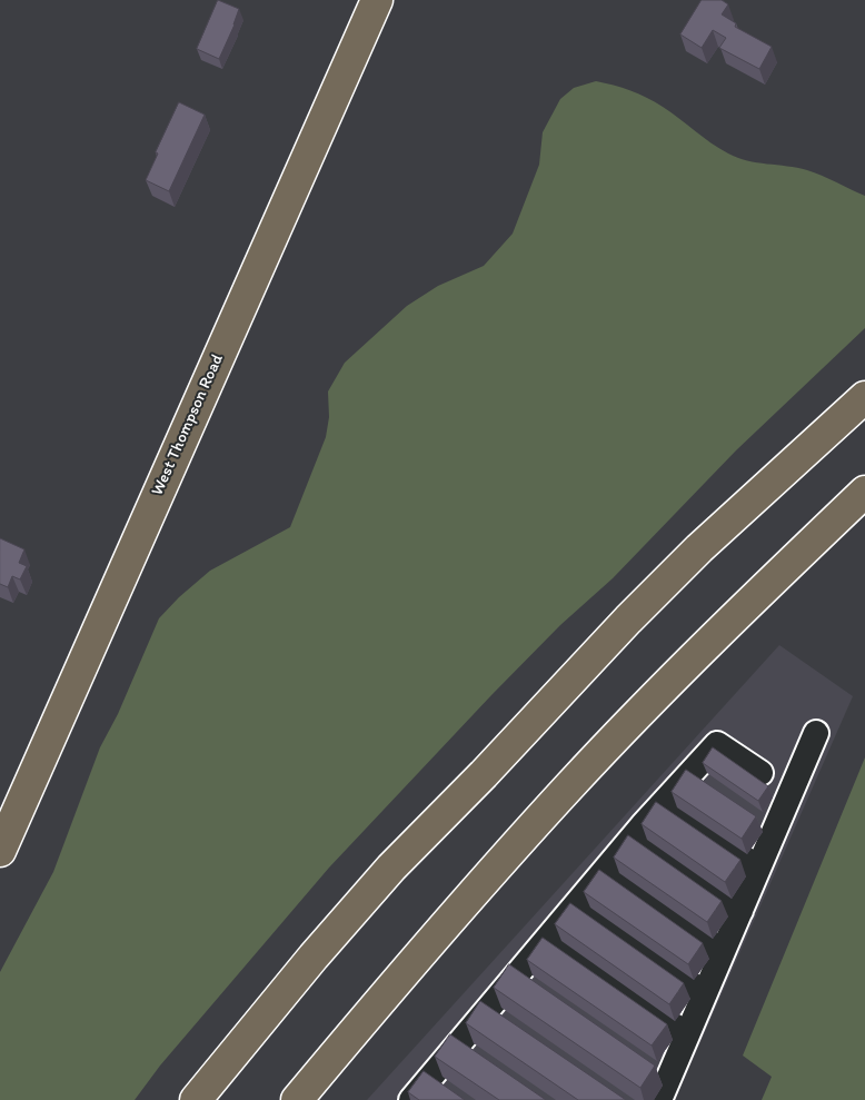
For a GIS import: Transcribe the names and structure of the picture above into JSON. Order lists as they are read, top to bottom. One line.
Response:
{"streets":{"main road":["West Thompson Road"]}}
